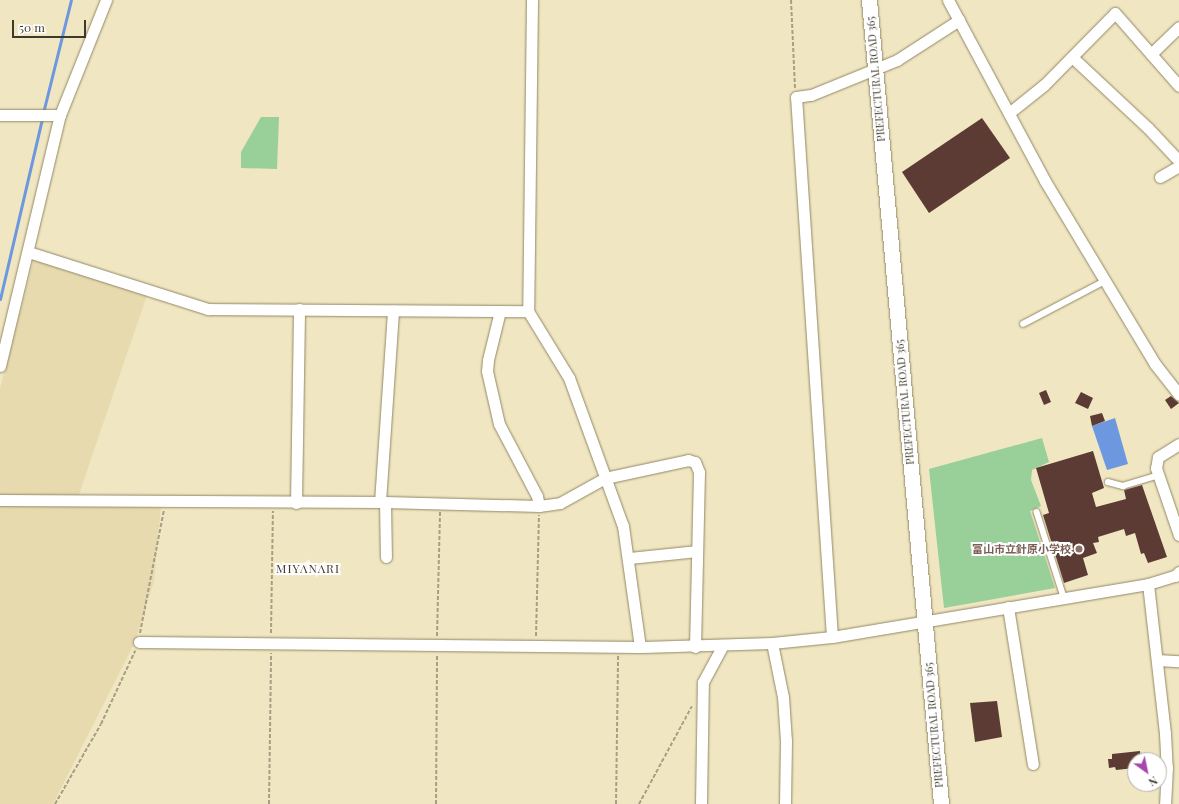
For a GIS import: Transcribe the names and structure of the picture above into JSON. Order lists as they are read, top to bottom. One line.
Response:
{"streets":{"main road":["PREFECTURAL ROAD 365"]},"districts":["MIYANARI"],"places":["富山市立針原小学校"],"scale_bar":"50 m","north":"bottom right"}
